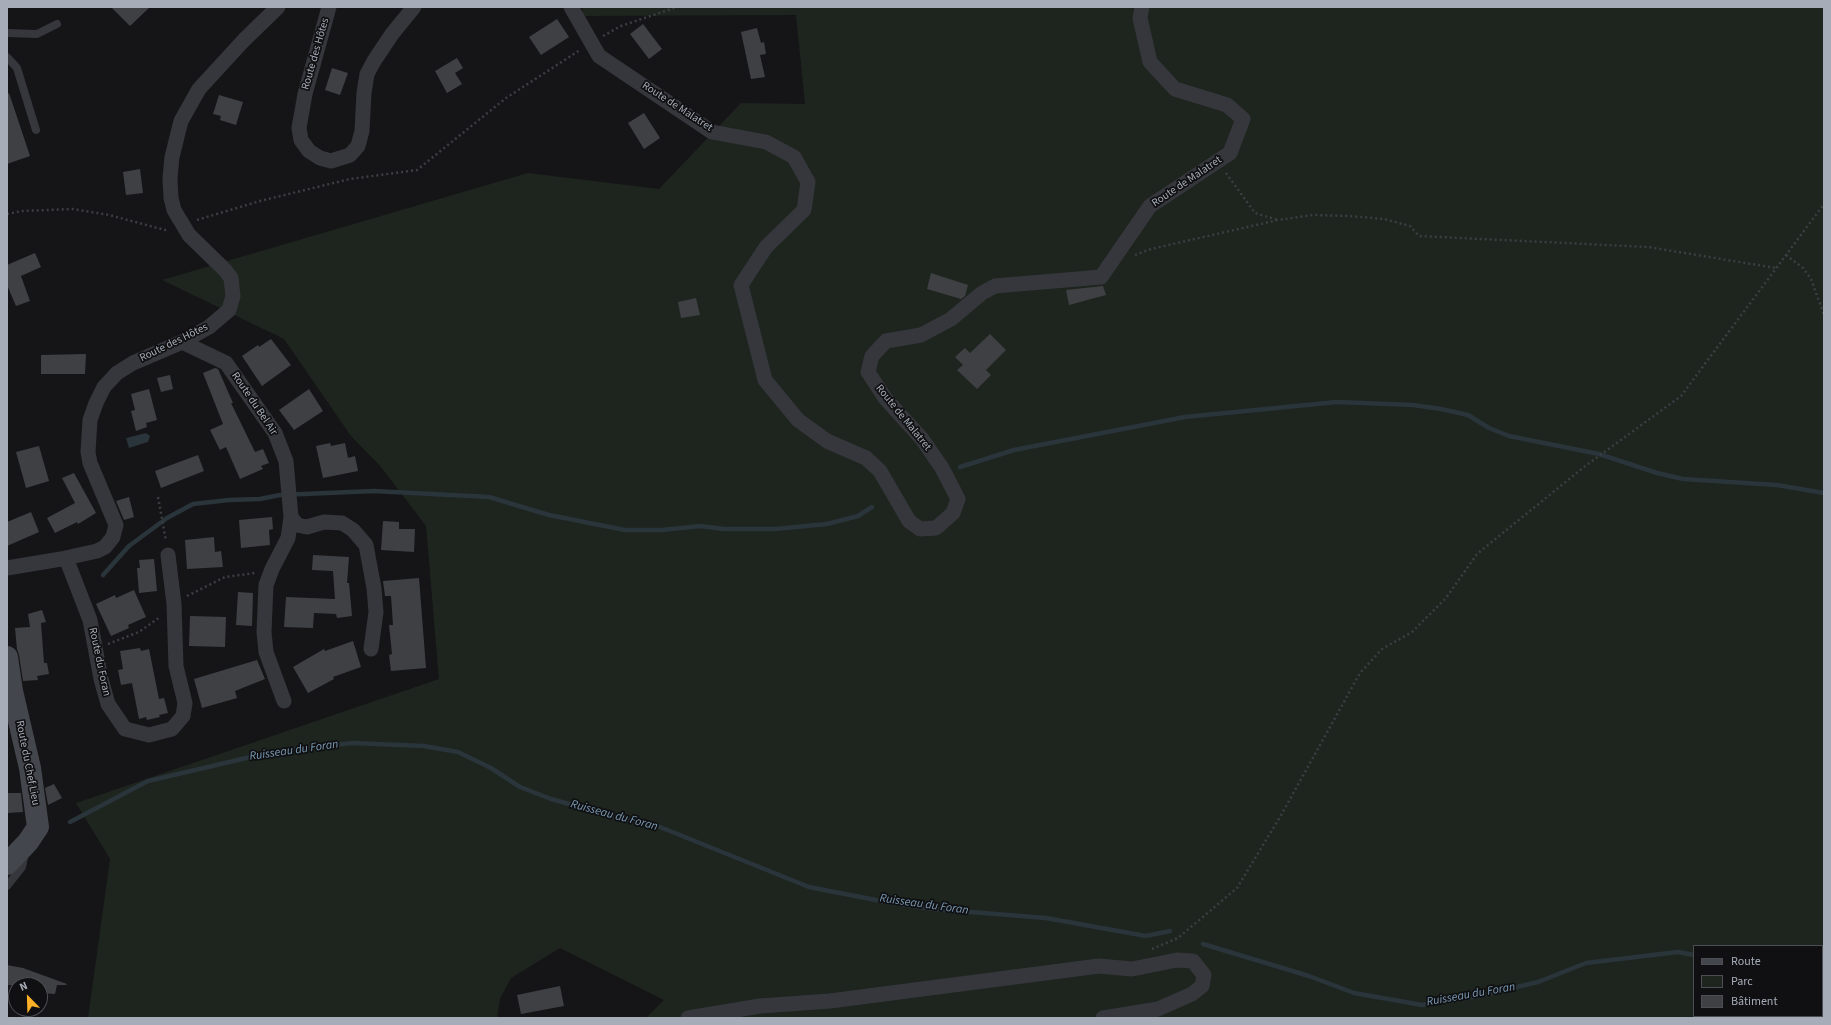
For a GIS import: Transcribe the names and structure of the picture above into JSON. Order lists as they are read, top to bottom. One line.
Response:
{"streets":{"street":["Route des Hôtes","Route de Malatret","Route du Bel Air","Route du Foran","Route du Chef Lieu"]},"crossings":[["Route des Hôtes","Route du Bel Air"],["Route des Hôtes","Route du Foran"]],"water":["Ruisseau du Foran"],"legend":["Route","Parc","Bâtiment"],"north":"top left"}
